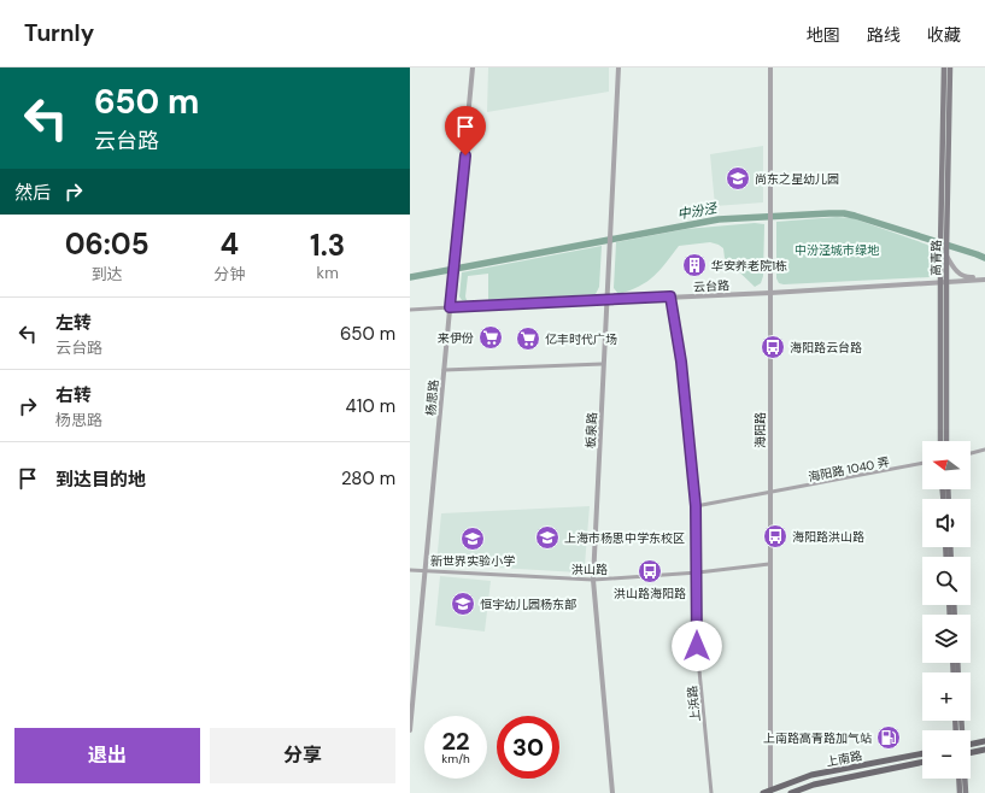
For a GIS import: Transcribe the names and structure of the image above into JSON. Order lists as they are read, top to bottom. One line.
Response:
{"streets":{"main road":["高青路","上南路"],"street":["云台路","杨思路","板泉路","海阳路","海阳路 1040 弄","洪山路","上浜路"]},"crossings":[["高青路","云台路"],["云台路","杨思路"],["云台路","板泉路"],["云台路","海阳路"],["云台路","上浜路"],["杨思路","洪山路"],["板泉路","洪山路"],["海阳路","海阳路 1040 弄"],["海阳路","洪山路"],["海阳路","上南路"],["海阳路 1040 弄","上浜路"],["洪山路","上浜路"]],"water":["中汾泾"],"parks":["中汾泾城市绿地"],"places":{"school or university":["尚东之星幼儿园","上海市杨思中学东校区","新世界实验小学","恒宇幼儿园杨东部"],"building":["华安养老院1栋"],"supermarket":["来伊份","亿丰时代广场"],"bus stop":["海阳路云台路","海阳路洪山路","洪山路海阳路"],"fuel station":["上南路高青路加气站"]},"north":"left","page":{"header":"Turnly","nav":["地图","路线","收藏"],"turn":["650 m","云台路"],"then":"然后","eta":["06:05","到达","4","分钟","1.3","km"],"list":[{"name":"左转","note":"云台路","value":"650 m"},{"name":"右转","note":"杨思路","value":"410 m"},{"name":"到达目的地","value":"280 m"}],"map_buttons":["+","−"],"speed":"22 km/h","limit":"30","buttons":["退出","分享"]}}
